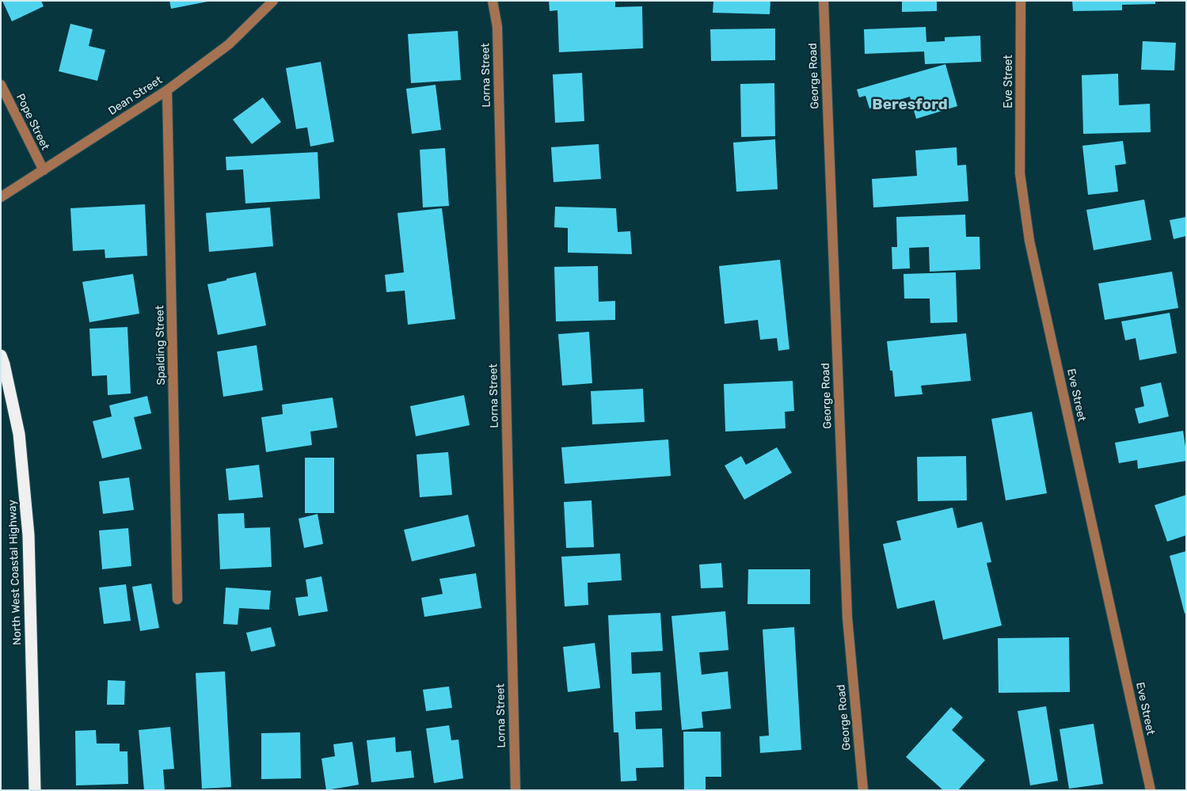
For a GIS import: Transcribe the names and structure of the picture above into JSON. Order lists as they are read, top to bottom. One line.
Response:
{"streets":{"highway":["North West Coastal Highway"],"street":["Lorna Street","George Road","Eve Street","Dean Street","Pope Street","Spalding Street"]},"crossings":[["Dean Street","Pope Street"],["Dean Street","Spalding Street"]],"districts":["Beresford"]}
